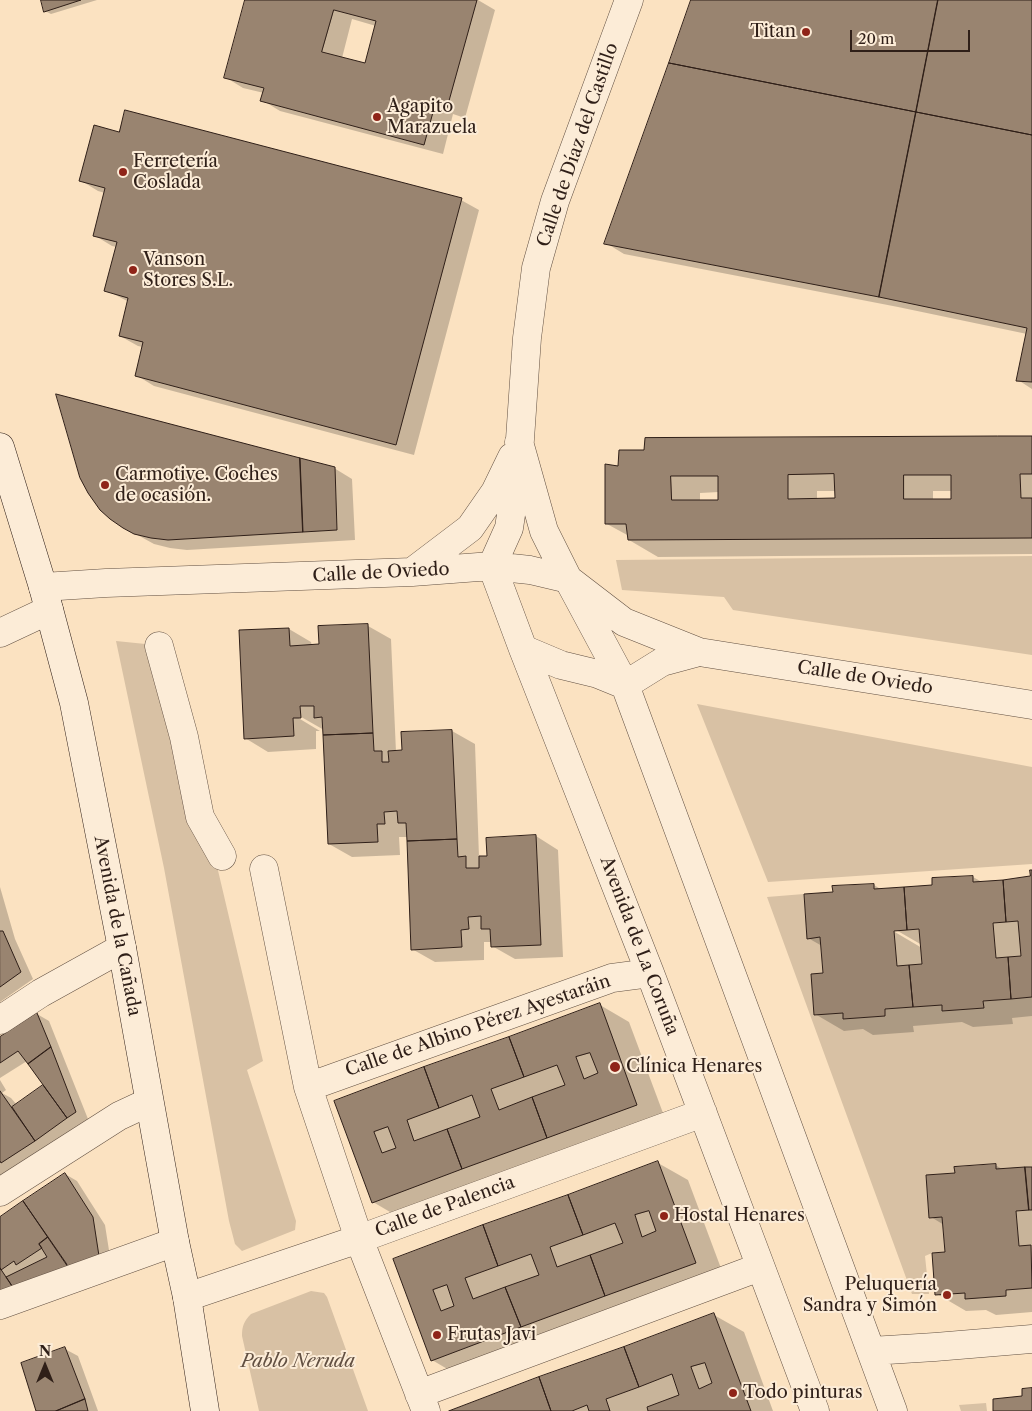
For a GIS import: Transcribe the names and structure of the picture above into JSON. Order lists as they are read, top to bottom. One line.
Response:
{"streets":{"street":["Calle de Díaz del Castillo","Calle de Oviedo","Avenida de la Cañada","Avenida de La Coruña","Calle de Albino Pérez Ayestaráin","Calle de Palencia"]},"crossings":[["Calle de Díaz del Castillo","Calle de Oviedo"],["Calle de Díaz del Castillo","Avenida de La Coruña"],["Calle de Oviedo","Avenida de la Cañada"],["Calle de Oviedo","Avenida de La Coruña"],["Avenida de la Cañada","Calle de Palencia"],["Avenida de La Coruña","Calle de Albino Pérez Ayestaráin"],["Avenida de La Coruña","Calle de Palencia"]],"parks":["Pablo Neruda"],"places":["Titan","Agapito Marazuela","Ferretería Coslada","Vanson Stores S.L.","Carmotive. Coches de ocasión.","Clínica Henares","Hostal Henares","Peluquería Sandra y Simón","Frutas Javi","Todo pinturas"],"scale_bar":"20 m","north":"top"}
